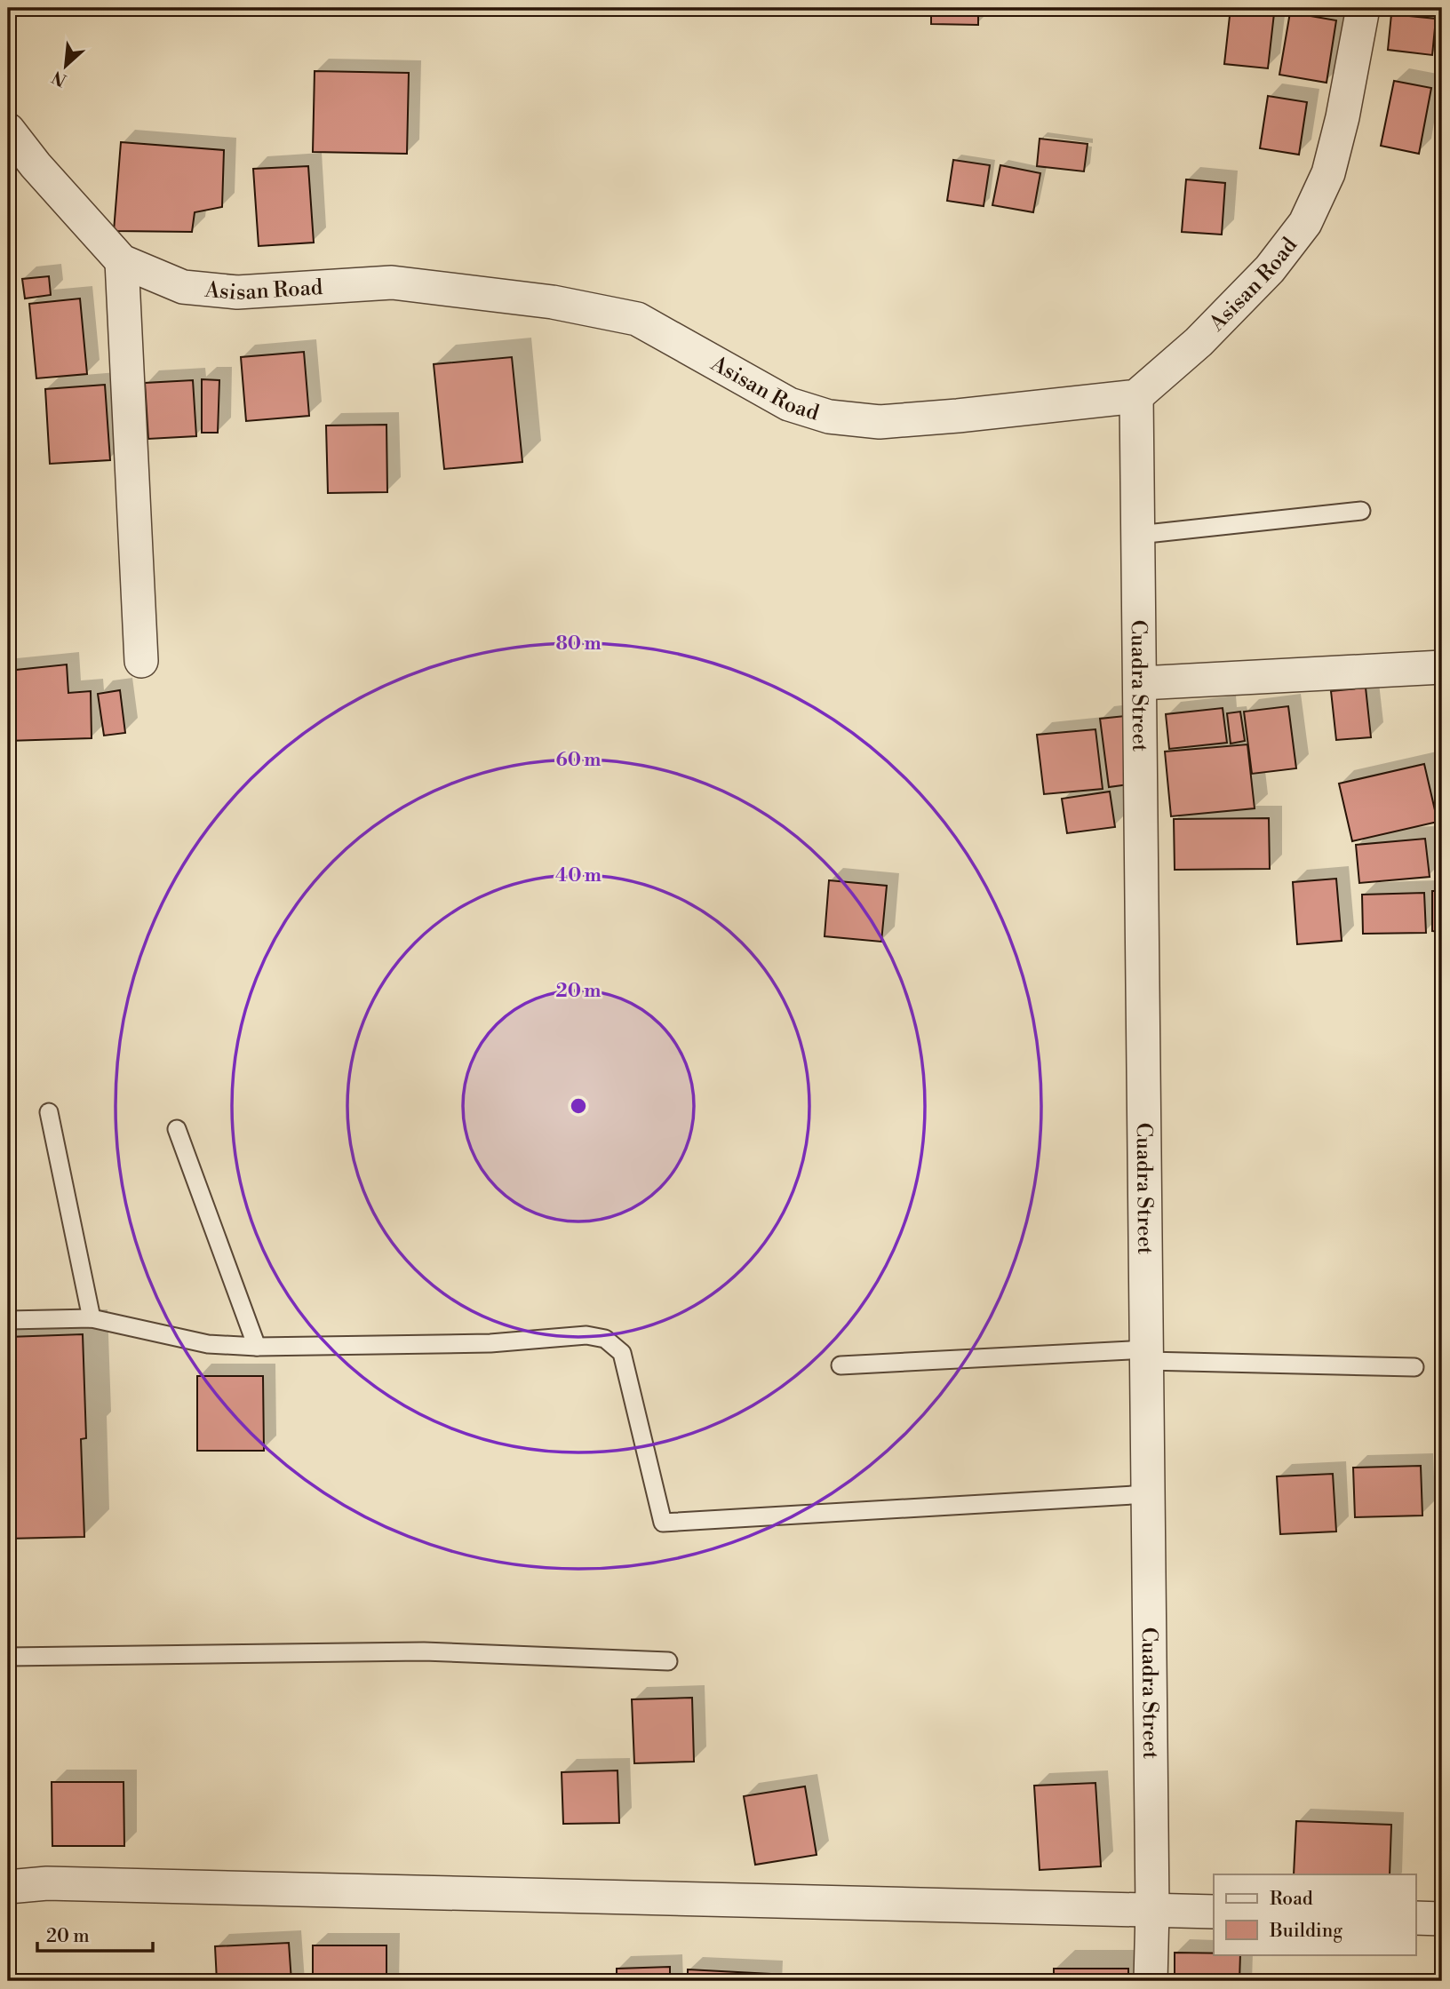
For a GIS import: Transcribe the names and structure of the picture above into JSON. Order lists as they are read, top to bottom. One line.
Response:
{"streets":{"street":["Asisan Road","Cuadra Street"]},"crossings":[["Asisan Road","Cuadra Street"]],"legend":["Road","Building"],"scale_bar":"20 m","north":"bottom left","rings":["80 m","60 m","40 m","20 m"]}
